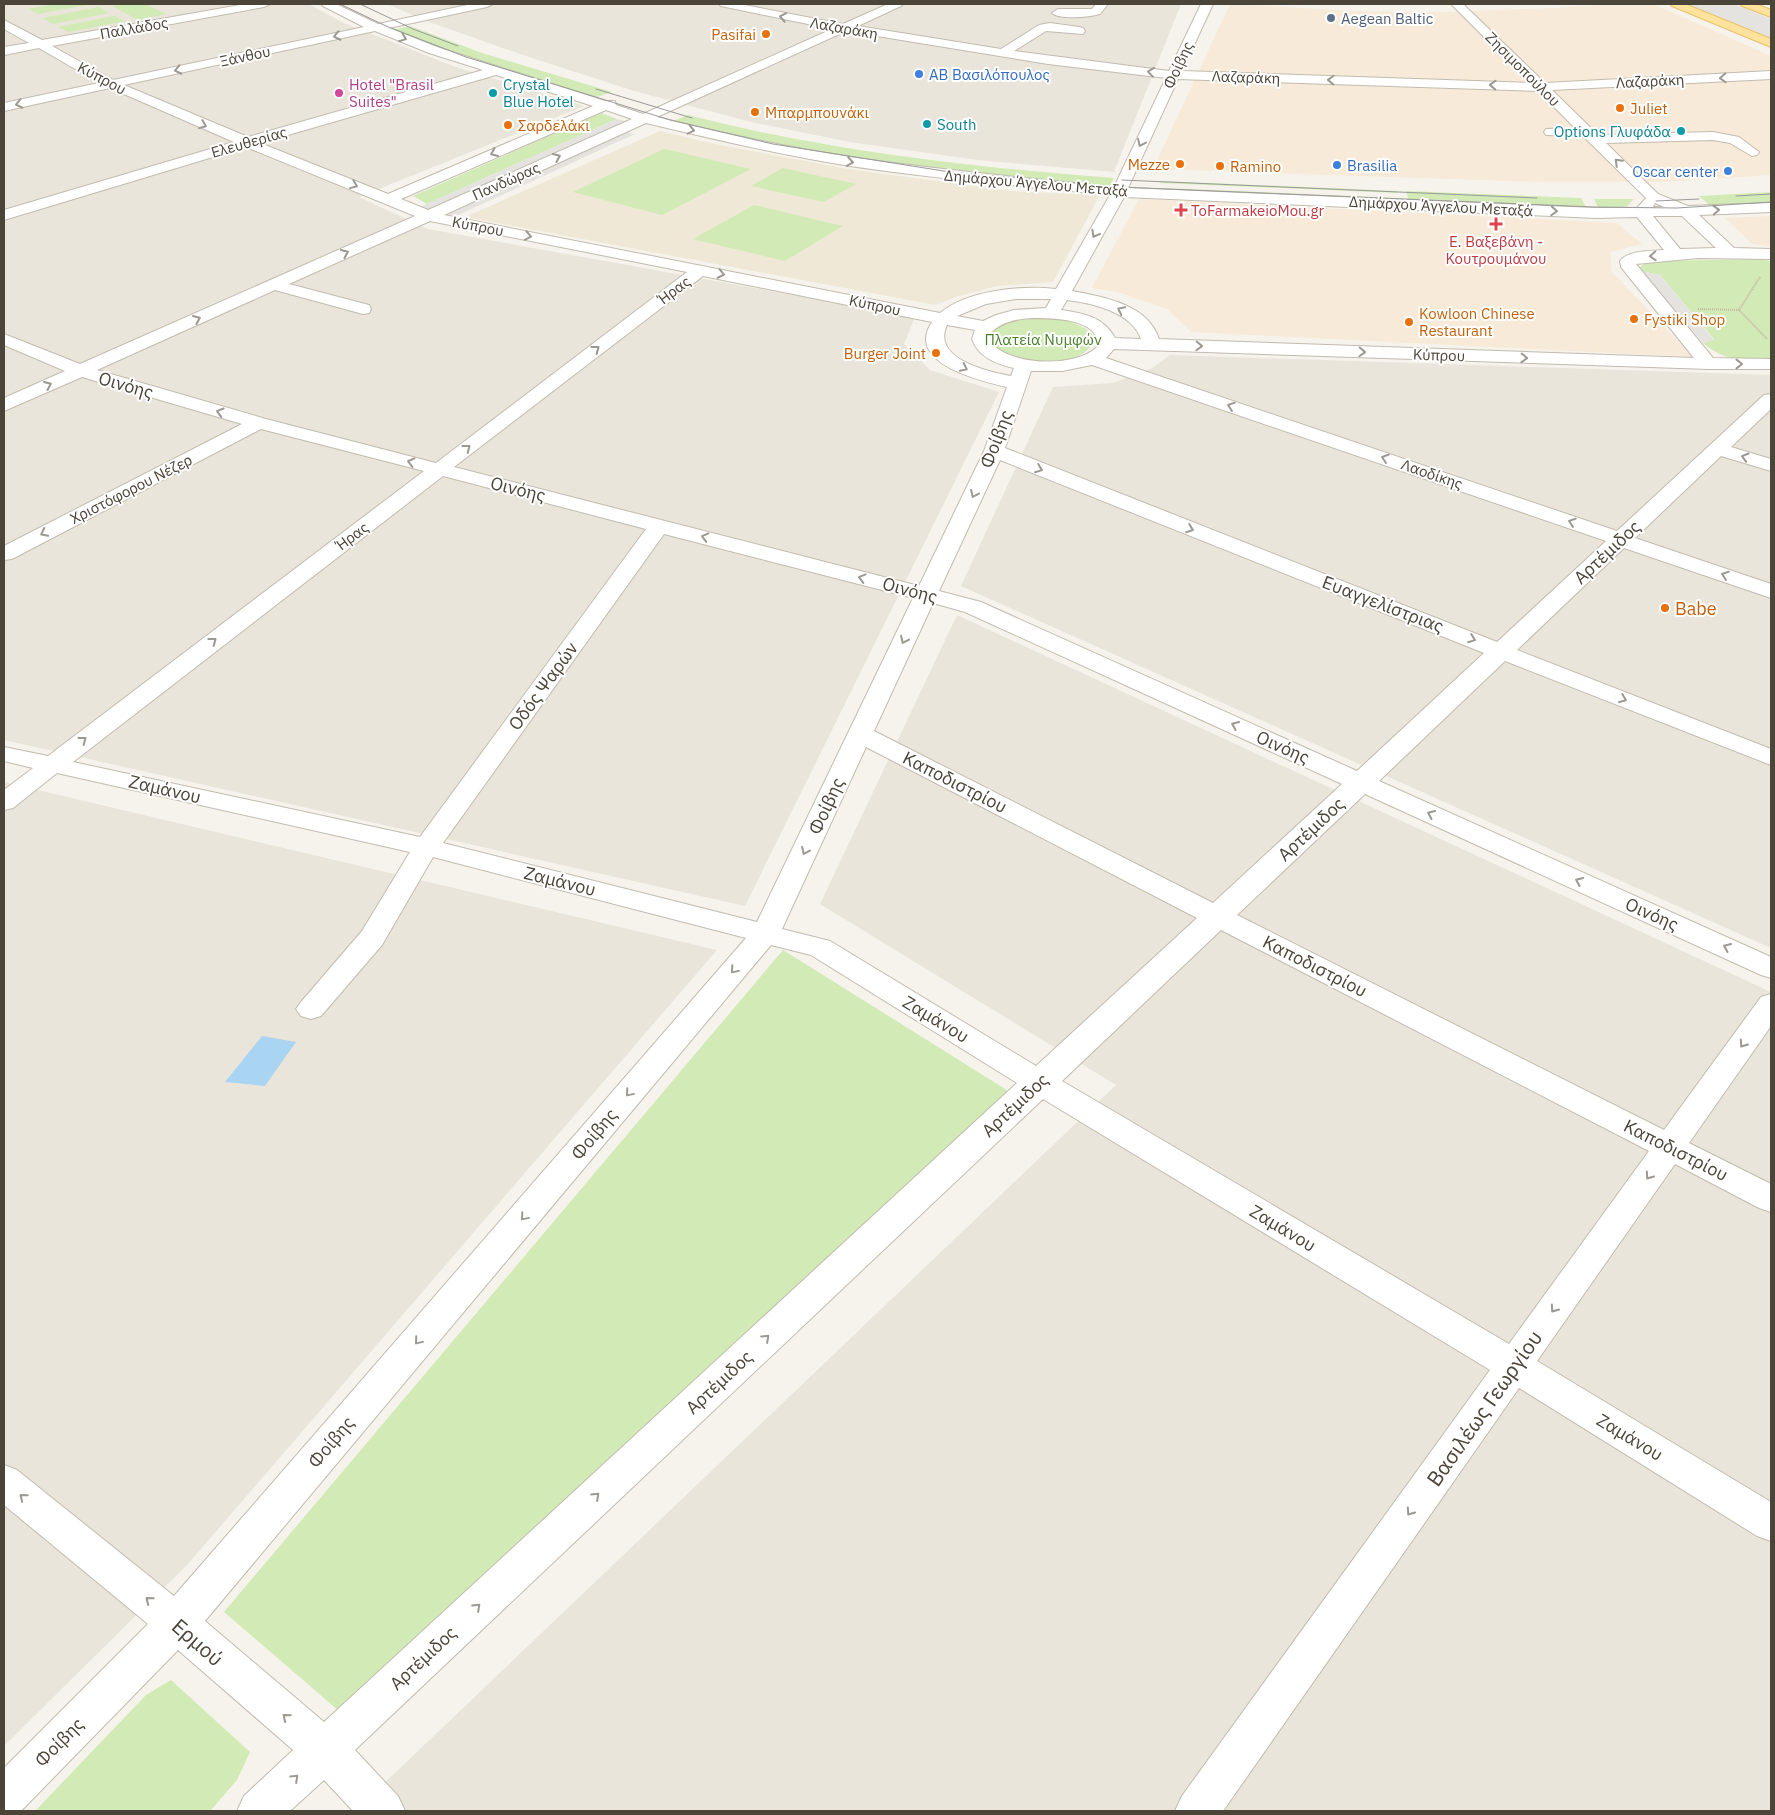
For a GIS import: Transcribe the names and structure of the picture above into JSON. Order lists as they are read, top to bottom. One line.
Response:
{"streets":{"street":["Παλλάδος","Λαζαράκη","Ξάνθου","Φοίβης","Ζησιμοπούλου","Κύπρου","Ελευθερίας","Πανδώρας","Δημάρχου Άγγελου Μεταξά","Ήρας","Οινόης","Λαοδίκης","Χριστόφορου Νέζερ","Αρτέμιδος","Ευαγγελίστριας","Οδóς Ψαρών","Καποδιστρίου","Ζαμάνου","Βασιλέως Γεωργίου","Ερμού"]},"crossings":[["Παλλάδος","Κύπρου"],["Λαζαράκη","Φοίβης"],["Λαζαράκη","Ζησιμοπούλου"],["Λαζαράκη","Πανδώρας"],["Ξάνθου","Κύπρου"],["Ξάνθου","Δημάρχου Άγγελου Μεταξά"],["Φοίβης","Δημάρχου Άγγελου Μεταξά"],["Φοίβης","Οινόης"],["Φοίβης","Ευαγγελίστριας"],["Φοίβης","Καποδιστρίου"],["Φοίβης","Ζαμάνου"],["Φοίβης","Ερμού"],["Ζησιμοπούλου","Δημάρχου Άγγελου Μεταξά"],["Κύπρου","Ελευθερίας"],["Κύπρου","Πανδώρας"],["Κύπρου","Ήρας"],["Ελευθερίας","Δημάρχου Άγγελου Μεταξά"],["Πανδώρας","Δημάρχου Άγγελου Μεταξά"],["Πανδώρας","Οινόης"],["Ήρας","Οινόης"],["Ήρας","Ζαμάνου"],["Οινόης","Χριστόφορου Νέζερ"],["Οινόης","Αρτέμιδος"],["Οινόης","Οδóς Ψαρών"],["Λαοδίκης","Αρτέμιδος"],["Αρτέμιδος","Ευαγγελίστριας"],["Αρτέμιδος","Καποδιστρίου"],["Αρτέμιδος","Ζαμάνου"],["Αρτέμιδος","Ερμού"],["Οδóς Ψαρών","Ζαμάνου"],["Καποδιστρίου","Βασιλέως Γεωργίου"],["Ζαμάνου","Βασιλέως Γεωργίου"]],"one_way":["Ξάνθου","Φοίβης","Οινόης","Λαοδίκης","Χριστόφορου Νέζερ","Αρτέμιδος","Ευαγγελίστριας","Βασιλέως Γεωργίου","Ερμού"],"parks":["Πλατεία Νυμφών"],"places":{"other":["Aegean Baltic","Pasifai","ΑΒ Βασιλόπουλος","Hotel \"Brasil Suites\"","Crystal Blue Hotel","Juliet","Μπαρμπουνάκι","South","Σαρδελάκι","Options Γλυφάδα","Mezze","Brasilia","Ramino","Oscar center","Fystiki Shop","Kowloon Chinese Restaurant","Burger Joint","Babe"],"health":["ToFarmakeioMou.gr","Ε. Βαξεβάνη - Κουτρουμάνου"]}}
